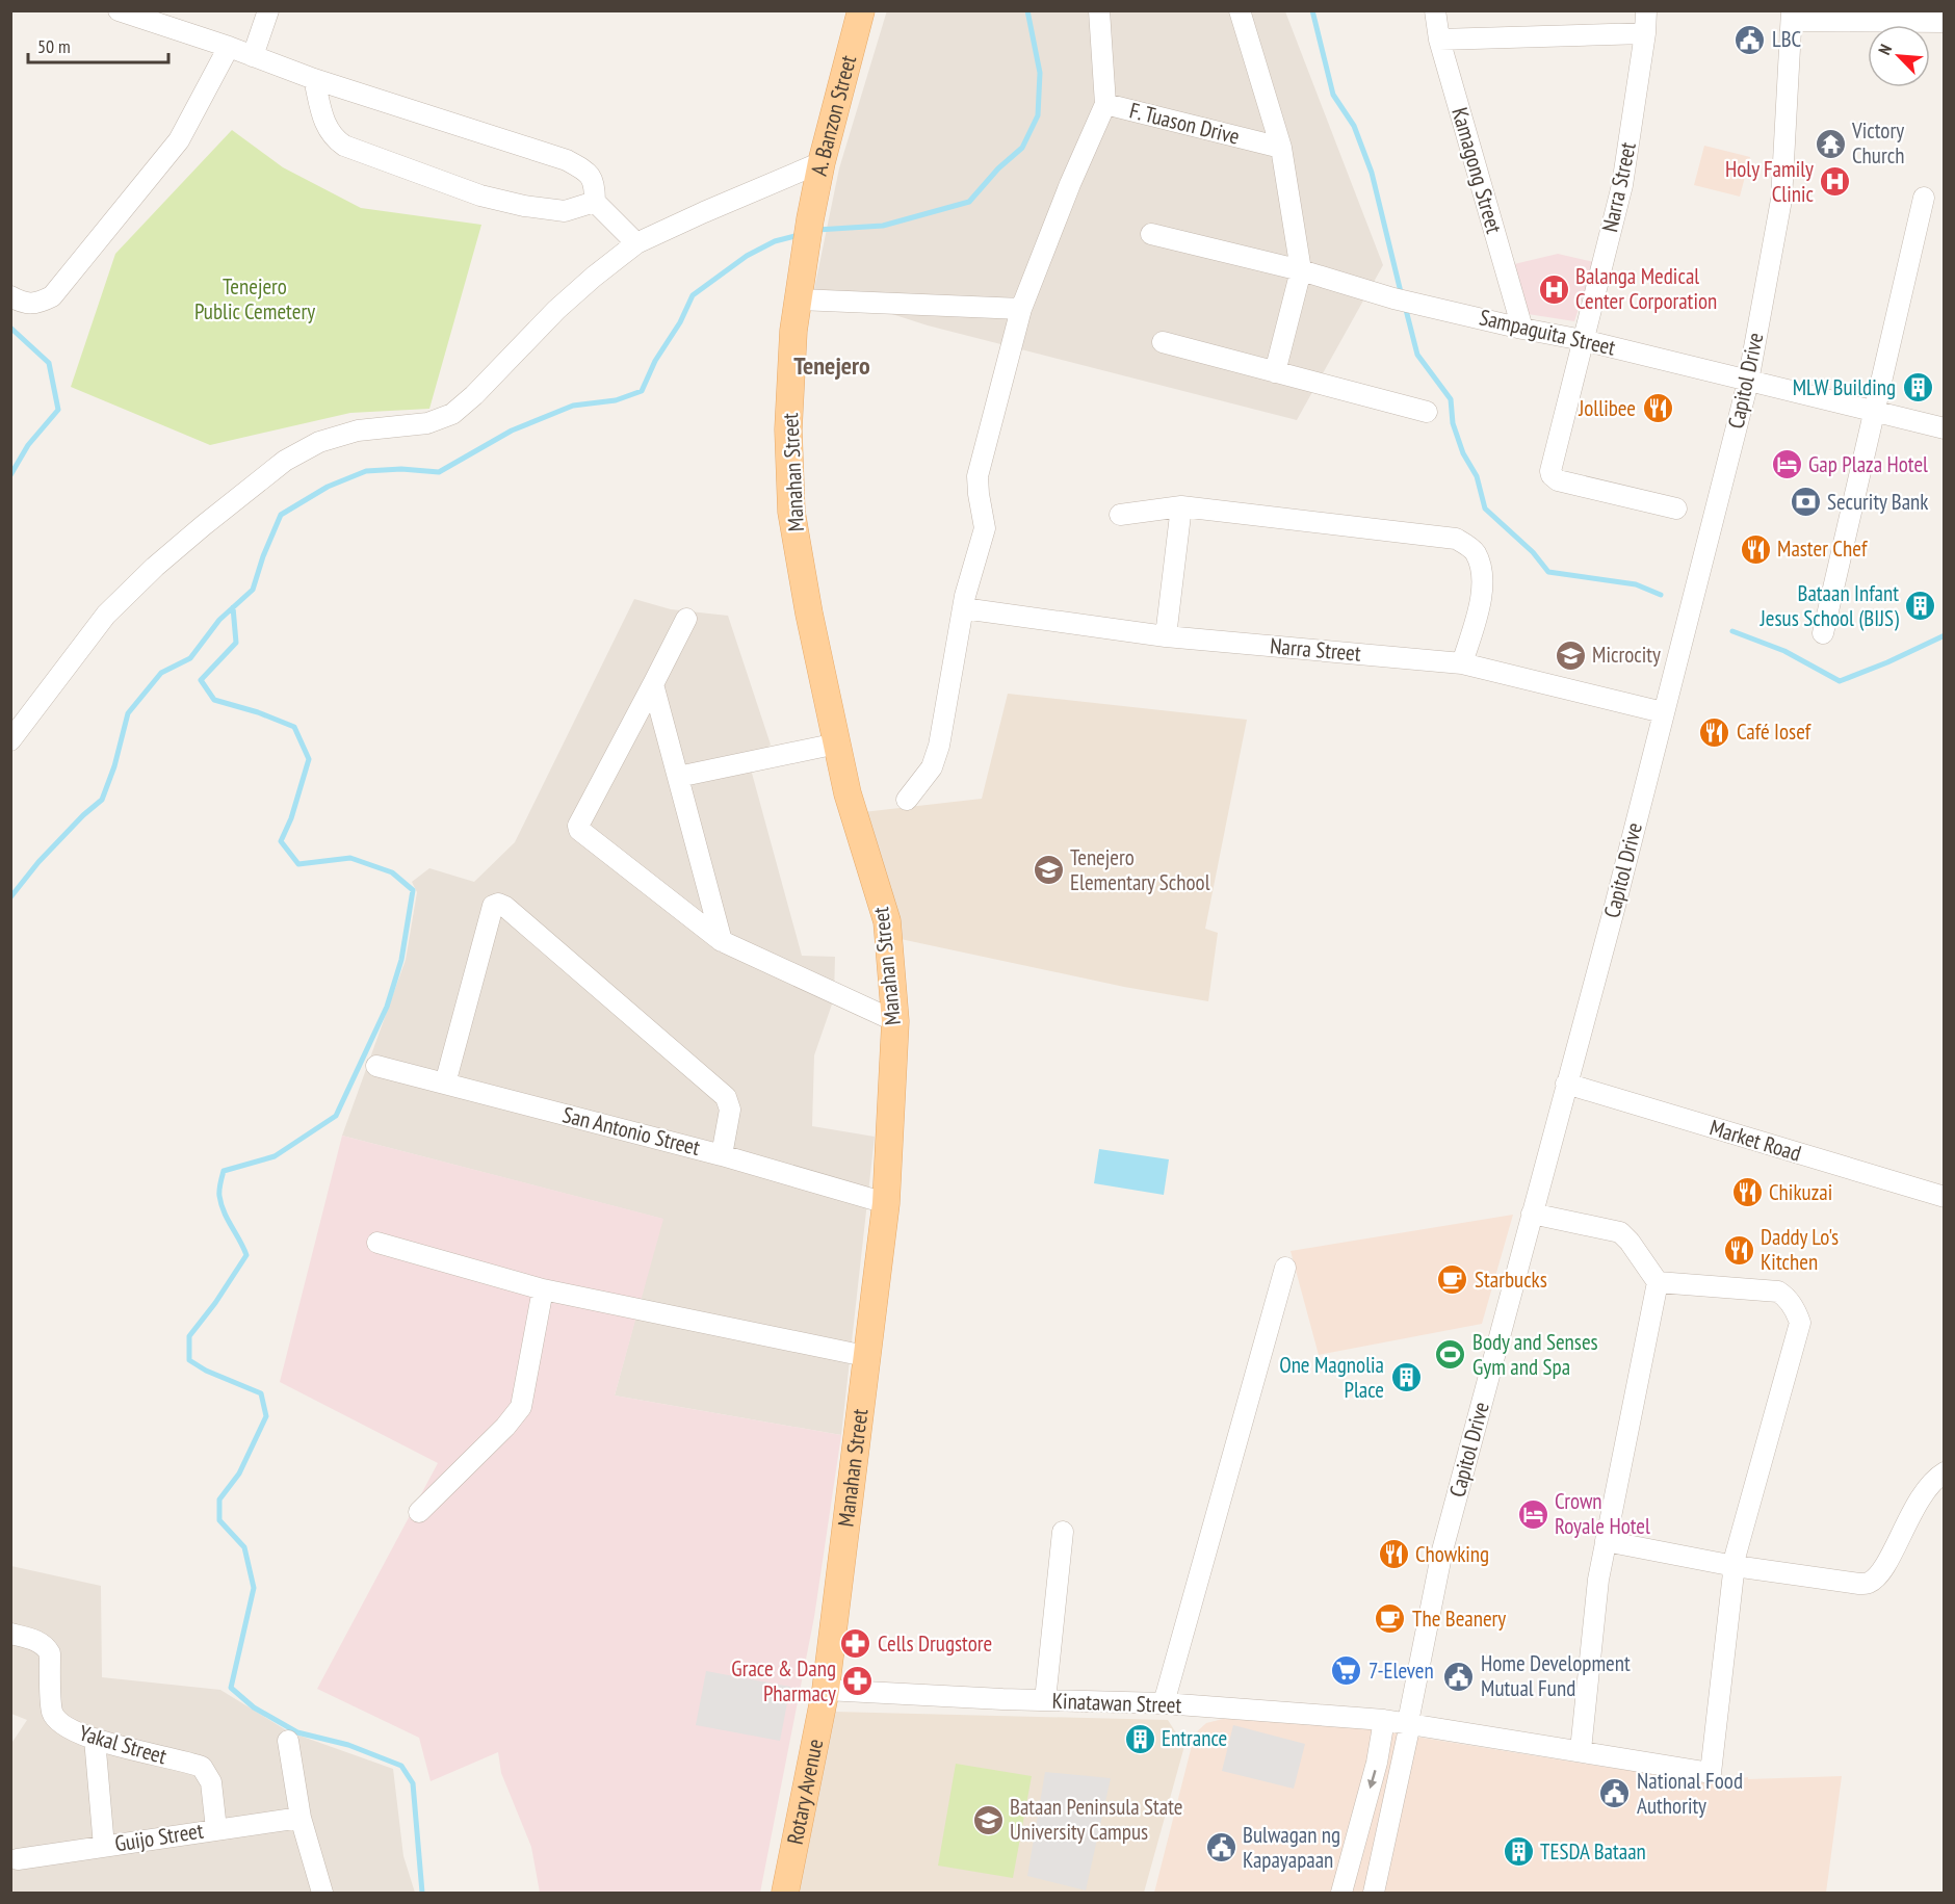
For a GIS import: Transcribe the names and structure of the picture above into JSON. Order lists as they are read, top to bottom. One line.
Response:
{"streets":{"main road":["A. Banzon Street","Manahan Street","Rotary Avenue"],"street":["F. Tuason Drive","Kamagong Street","Narra Street","Sampaguita Street","Capitol Drive","San Antonio Street","Market Road","Kinatawan Street","Yakal Street","Guijo Street"]},"crossings":[["A. Banzon Street","Manahan Street"],["F. Tuason Drive","Sampaguita Street"],["Kamagong Street","Sampaguita Street"],["Narra Street","Sampaguita Street"],["Narra Street","Capitol Drive"],["Sampaguita Street","Capitol Drive"],["Capitol Drive","Market Road"],["Capitol Drive","Kinatawan Street"],["Manahan Street","San Antonio Street"],["Manahan Street","Kinatawan Street"],["Manahan Street","Rotary Avenue"],["Kinatawan Street","Rotary Avenue"],["Yakal Street","Guijo Street"]],"districts":["Tenejero"],"parks":["Tenejero Public Cemetery"],"places":{"public building":["LBC","Home Development Mutual Fund","National Food Authority","Bulwagan ng Kapayapaan"],"temple":["Victory Church"],"hospital":["Holy Family Clinic","Balanga Medical Center Corporation"],"building":["MLW Building","Bataan Infant Jesus School (BIJS)","One Magnolia Place","Entrance","TESDA Bataan"],"restaurant":["Jollibee","Master Chef","Café Iosef","Chikuzai","Daddy Lo's Kitchen","Chowking"],"hotel":["Gap Plaza Hotel","Crown Royale Hotel"],"bank":["Security Bank"],"school or university":["Microcity","Tenejero Elementary School","Bataan Peninsula State University Campus"],"cafe":["Starbucks","The Beanery"],"sports":["Body and Senses Gym and Spa"],"pharmacy":["Cells Drugstore","Grace & Dang Pharmacy"],"supermarket":["7-Eleven"]},"scale_bar":"50 m","north":"top left"}
